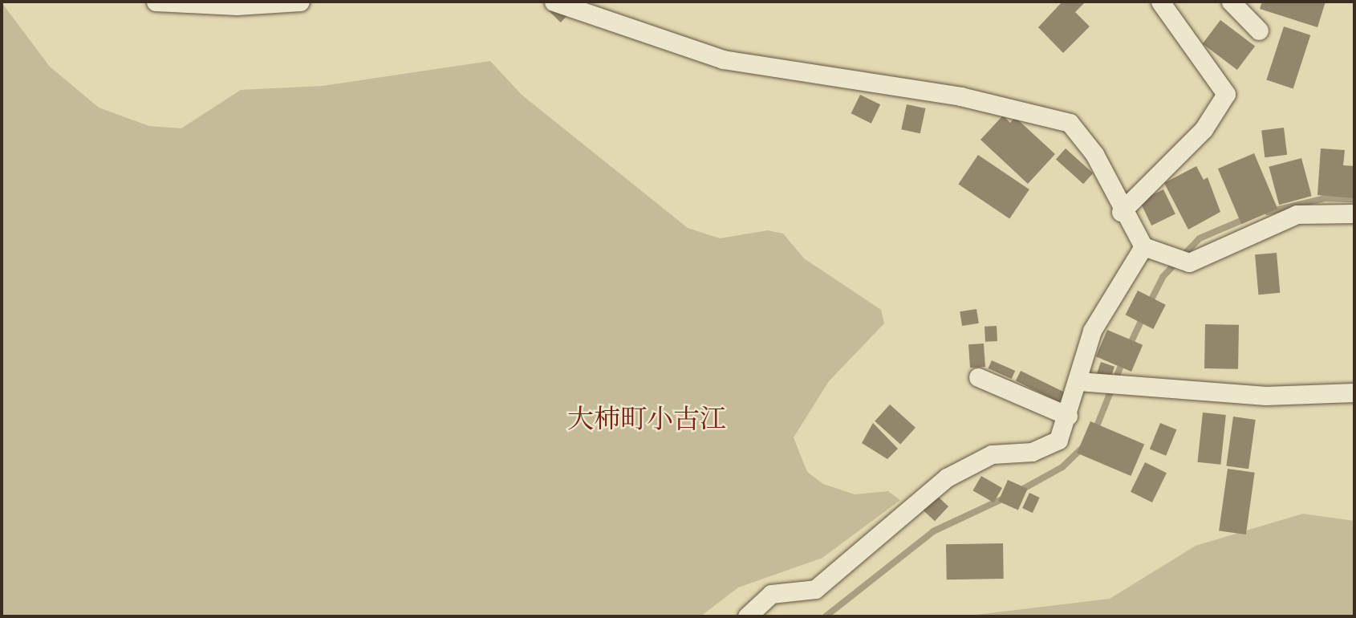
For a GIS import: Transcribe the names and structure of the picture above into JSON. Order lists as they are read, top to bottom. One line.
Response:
{"districts":["大柿町小古江"]}
